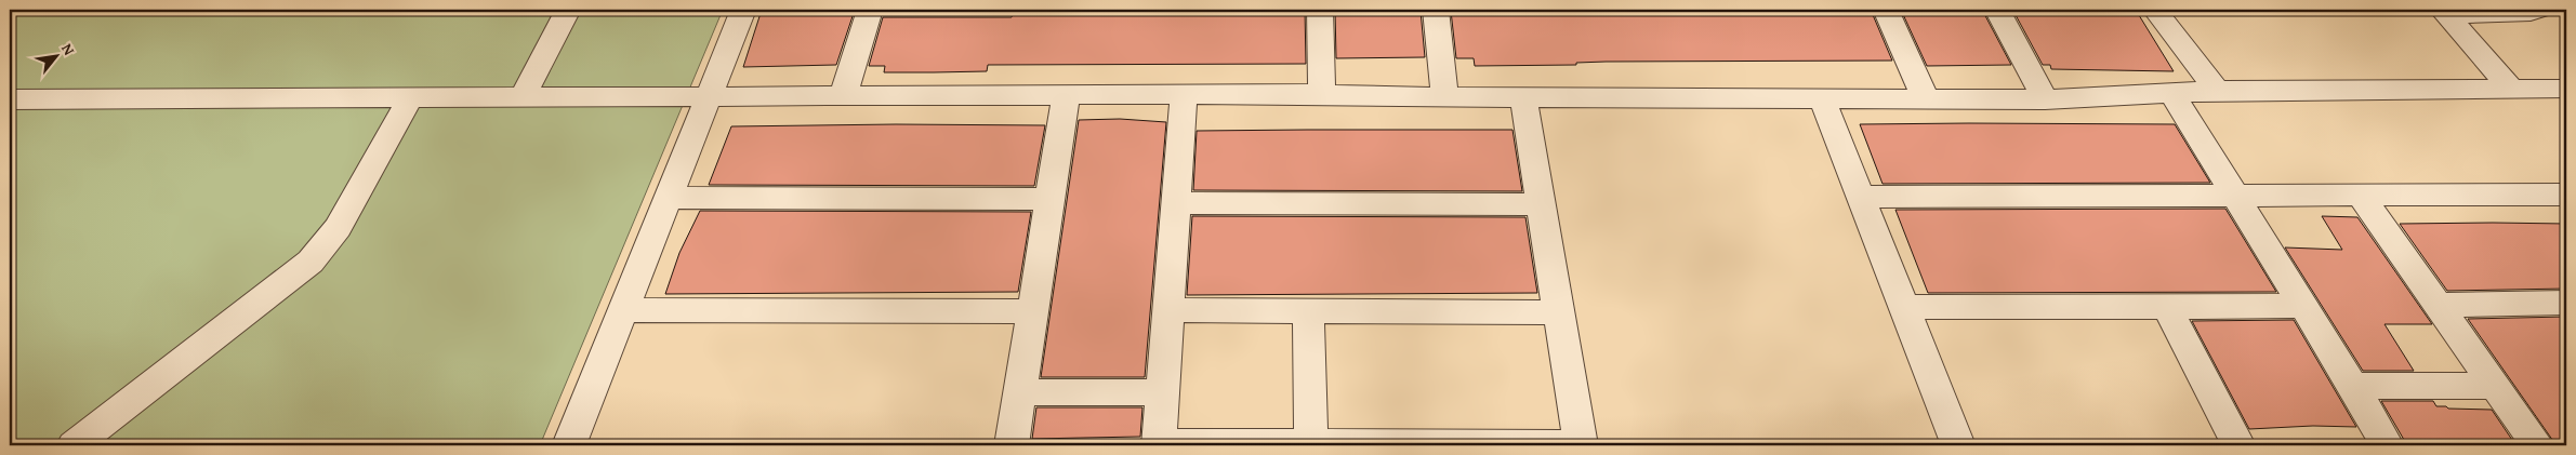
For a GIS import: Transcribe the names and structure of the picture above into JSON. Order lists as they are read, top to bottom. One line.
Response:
{"north":"top right"}
